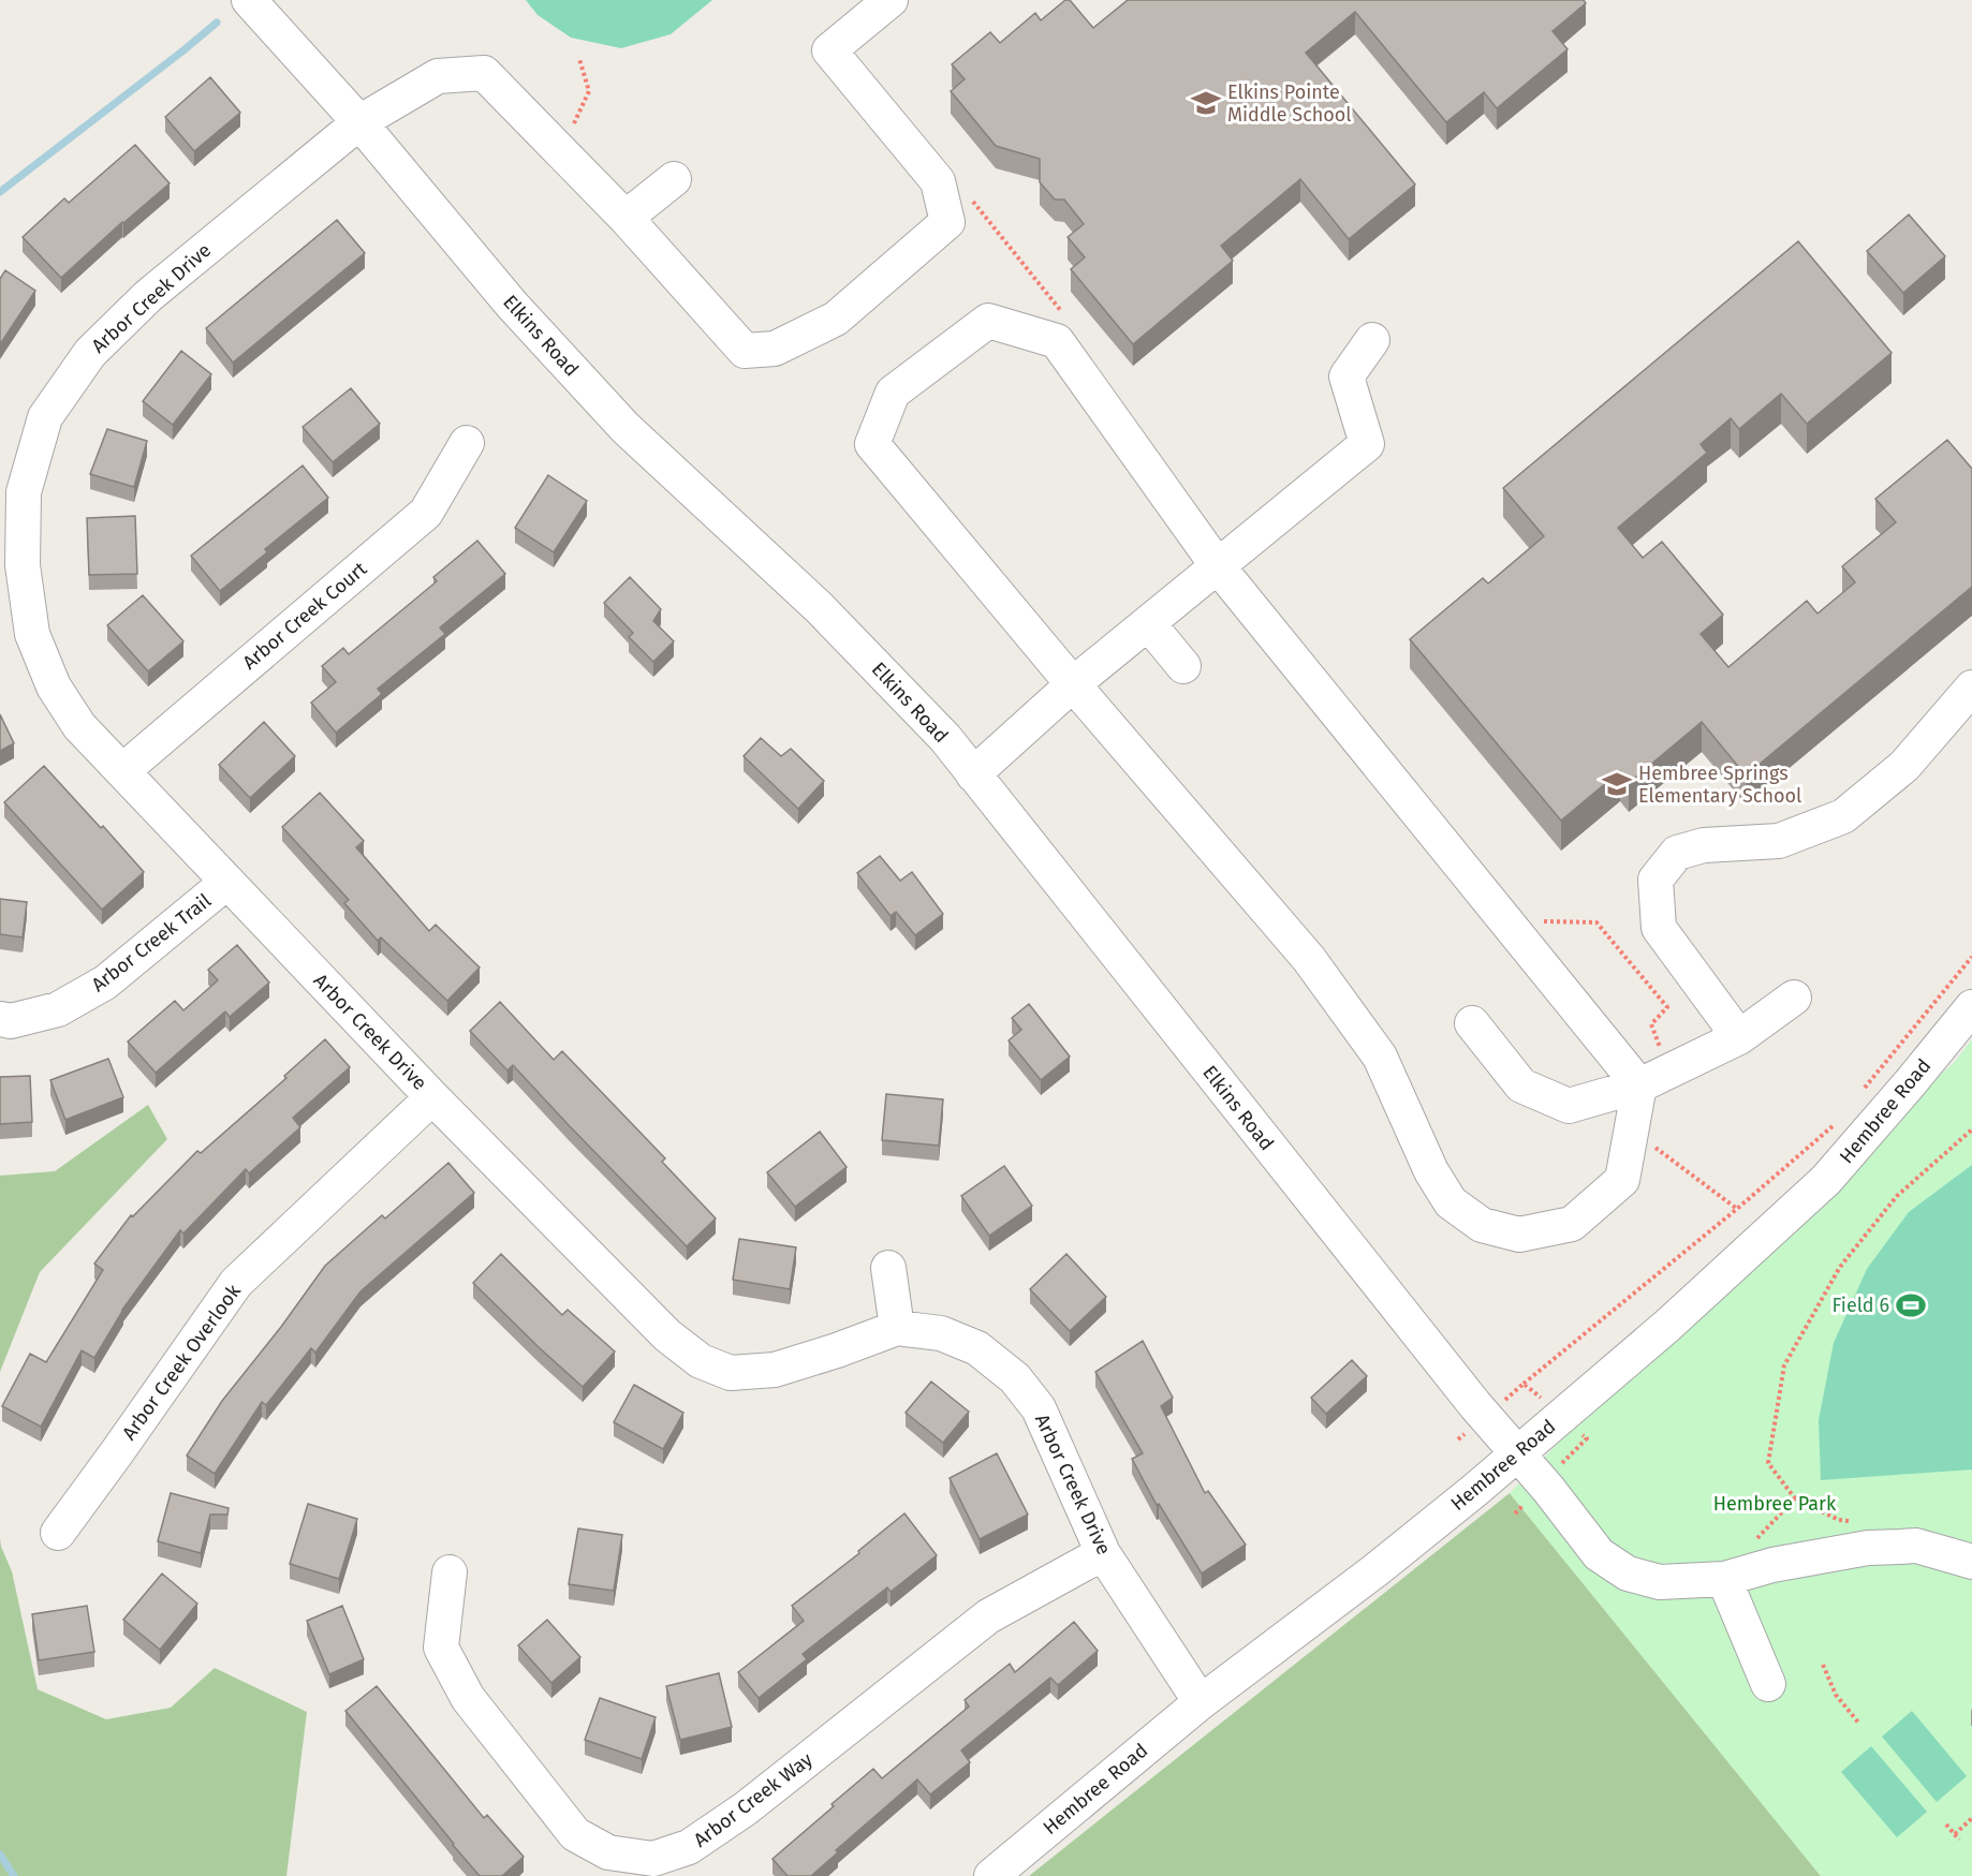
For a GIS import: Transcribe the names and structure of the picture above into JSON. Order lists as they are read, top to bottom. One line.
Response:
{"streets":{"street":["Arbor Creek Drive","Elkins Road","Arbor Creek Court","Arbor Creek Trail","Hembree Road","Arbor Creek Overlook","Arbor Creek Way"]},"crossings":[["Arbor Creek Drive","Elkins Road"],["Arbor Creek Drive","Arbor Creek Court"],["Arbor Creek Drive","Arbor Creek Trail"],["Arbor Creek Drive","Hembree Road"],["Arbor Creek Drive","Arbor Creek Overlook"],["Arbor Creek Drive","Arbor Creek Way"],["Elkins Road","Hembree Road"]],"parks":["Hembree Park"],"places":{"school or university":["Elkins Pointe Middle School","Hembree Springs Elementary School"],"sports":["Field 6"]}}
